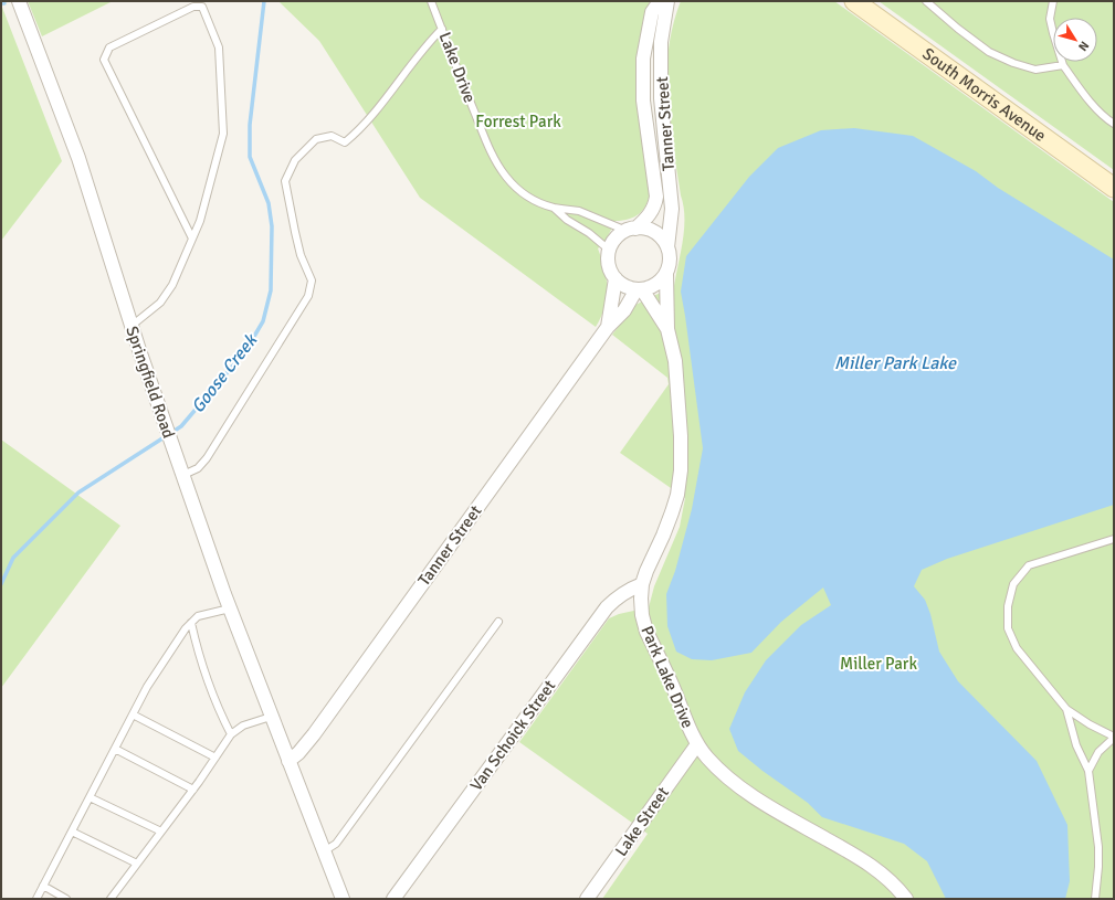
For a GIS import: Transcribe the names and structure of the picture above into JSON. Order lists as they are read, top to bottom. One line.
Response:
{"streets":{"main road":["South Morris Avenue"],"street":["Tanner Street","Springfield Road","Park Lake Drive","Van Schoick Street","Lake Street"],"lane":["Lake Drive"]},"crossings":[["Lake Drive","Tanner Street"],["Lake Drive","Park Lake Drive"],["Tanner Street","Springfield Road"],["Tanner Street","Park Lake Drive"],["Park Lake Drive","Van Schoick Street"],["Park Lake Drive","Lake Street"]],"water":["Miller Park Lake","Goose Creek"],"parks":["Forrest Park","Miller Park"],"north":"bottom right"}
